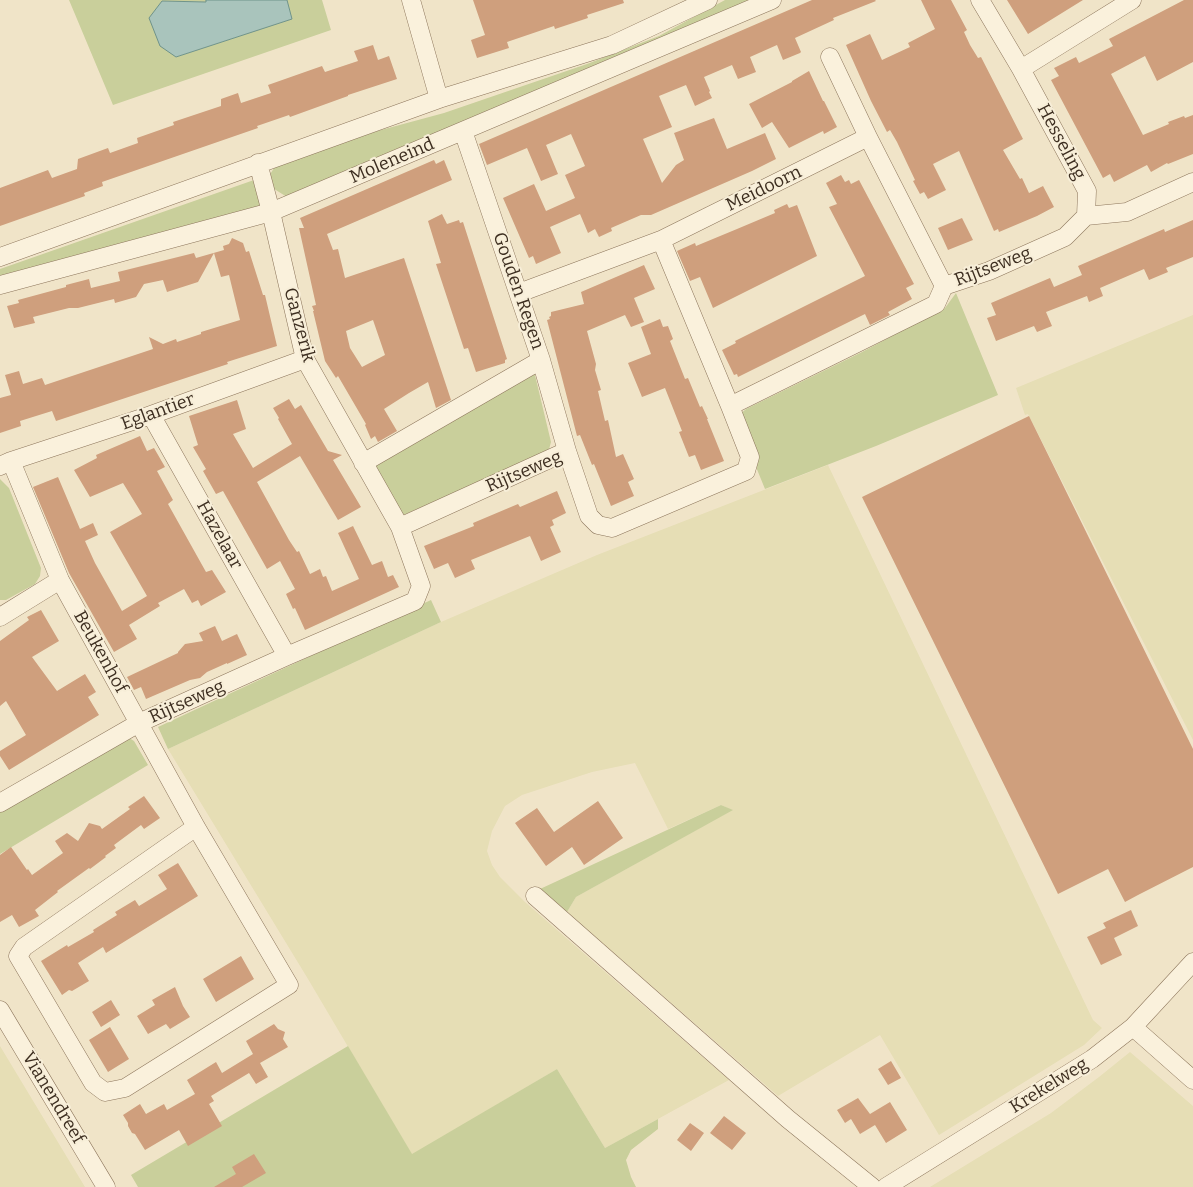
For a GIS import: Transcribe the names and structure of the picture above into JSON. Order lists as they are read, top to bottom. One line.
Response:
{"streets":{"street":["Hesseling","Moleneind","Meidoorn","Rijtseweg","Gouden Regen","Ganzerik","Eglantier","Hazelaar","Beukenhof","Krekelweg","Vianendreef"]},"crossings":[["Hesseling","Rijtseweg"],["Moleneind","Gouden Regen"],["Moleneind","Ganzerik"],["Meidoorn","Gouden Regen"],["Rijtseweg","Gouden Regen"],["Rijtseweg","Ganzerik"],["Rijtseweg","Hazelaar"],["Rijtseweg","Beukenhof"],["Ganzerik","Eglantier"],["Eglantier","Hazelaar"],["Eglantier","Beukenhof"]]}
